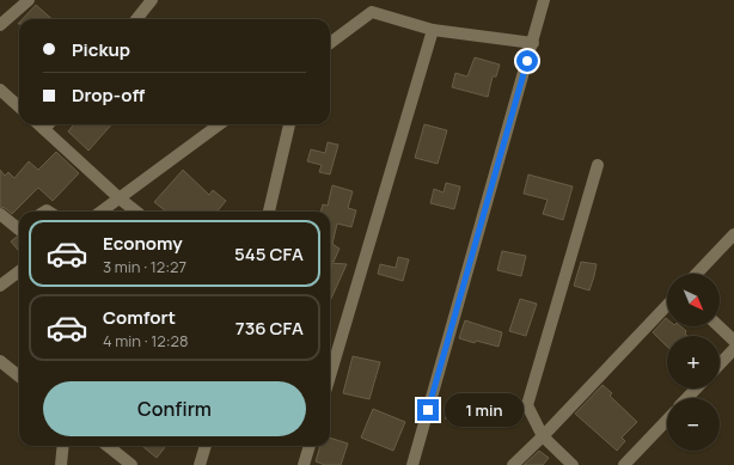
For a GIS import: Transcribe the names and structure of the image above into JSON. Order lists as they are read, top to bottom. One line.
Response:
{"north":"bottom right","page":{"banner":["Pickup","Drop-off"],"list":[{"name":"Economy","note":"3 min · 12:27","value":"545 CFA"},{"name":"Comfort","note":"4 min · 12:28","value":"736 CFA"}],"map_buttons":["+","−"],"buttons":"Confirm","bubble":"1 min"}}
